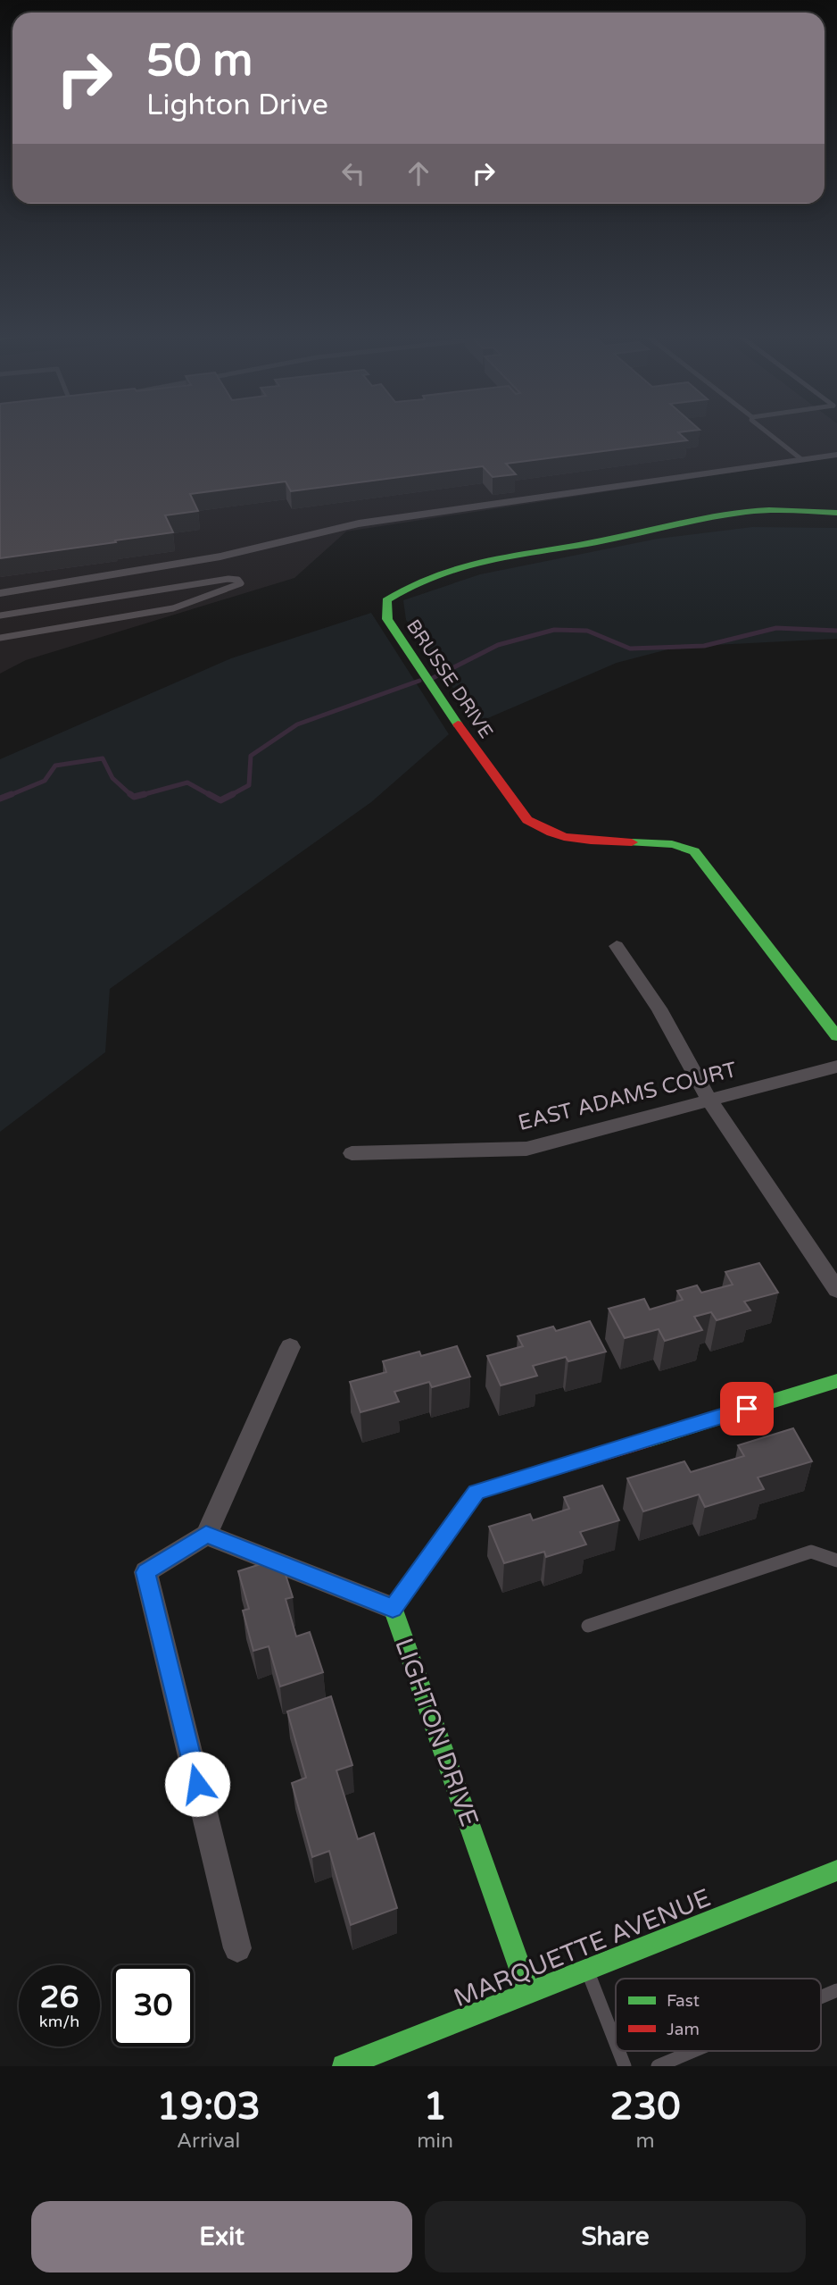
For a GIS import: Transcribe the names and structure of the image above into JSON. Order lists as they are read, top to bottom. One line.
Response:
{"streets":{"street":["BRUSSE DRIVE","EAST ADAMS COURT","LIGHTON DRIVE","MARQUETTE AVENUE"]},"crossings":[["LIGHTON DRIVE","MARQUETTE AVENUE"]],"legend":["Fast","Jam"],"page":{"turn":["50 m","Lighton Drive"],"speed":"26 km/h","limit":"30","eta":["19:03","Arrival","1","min","230","m"],"buttons":["Exit","Share"]}}
